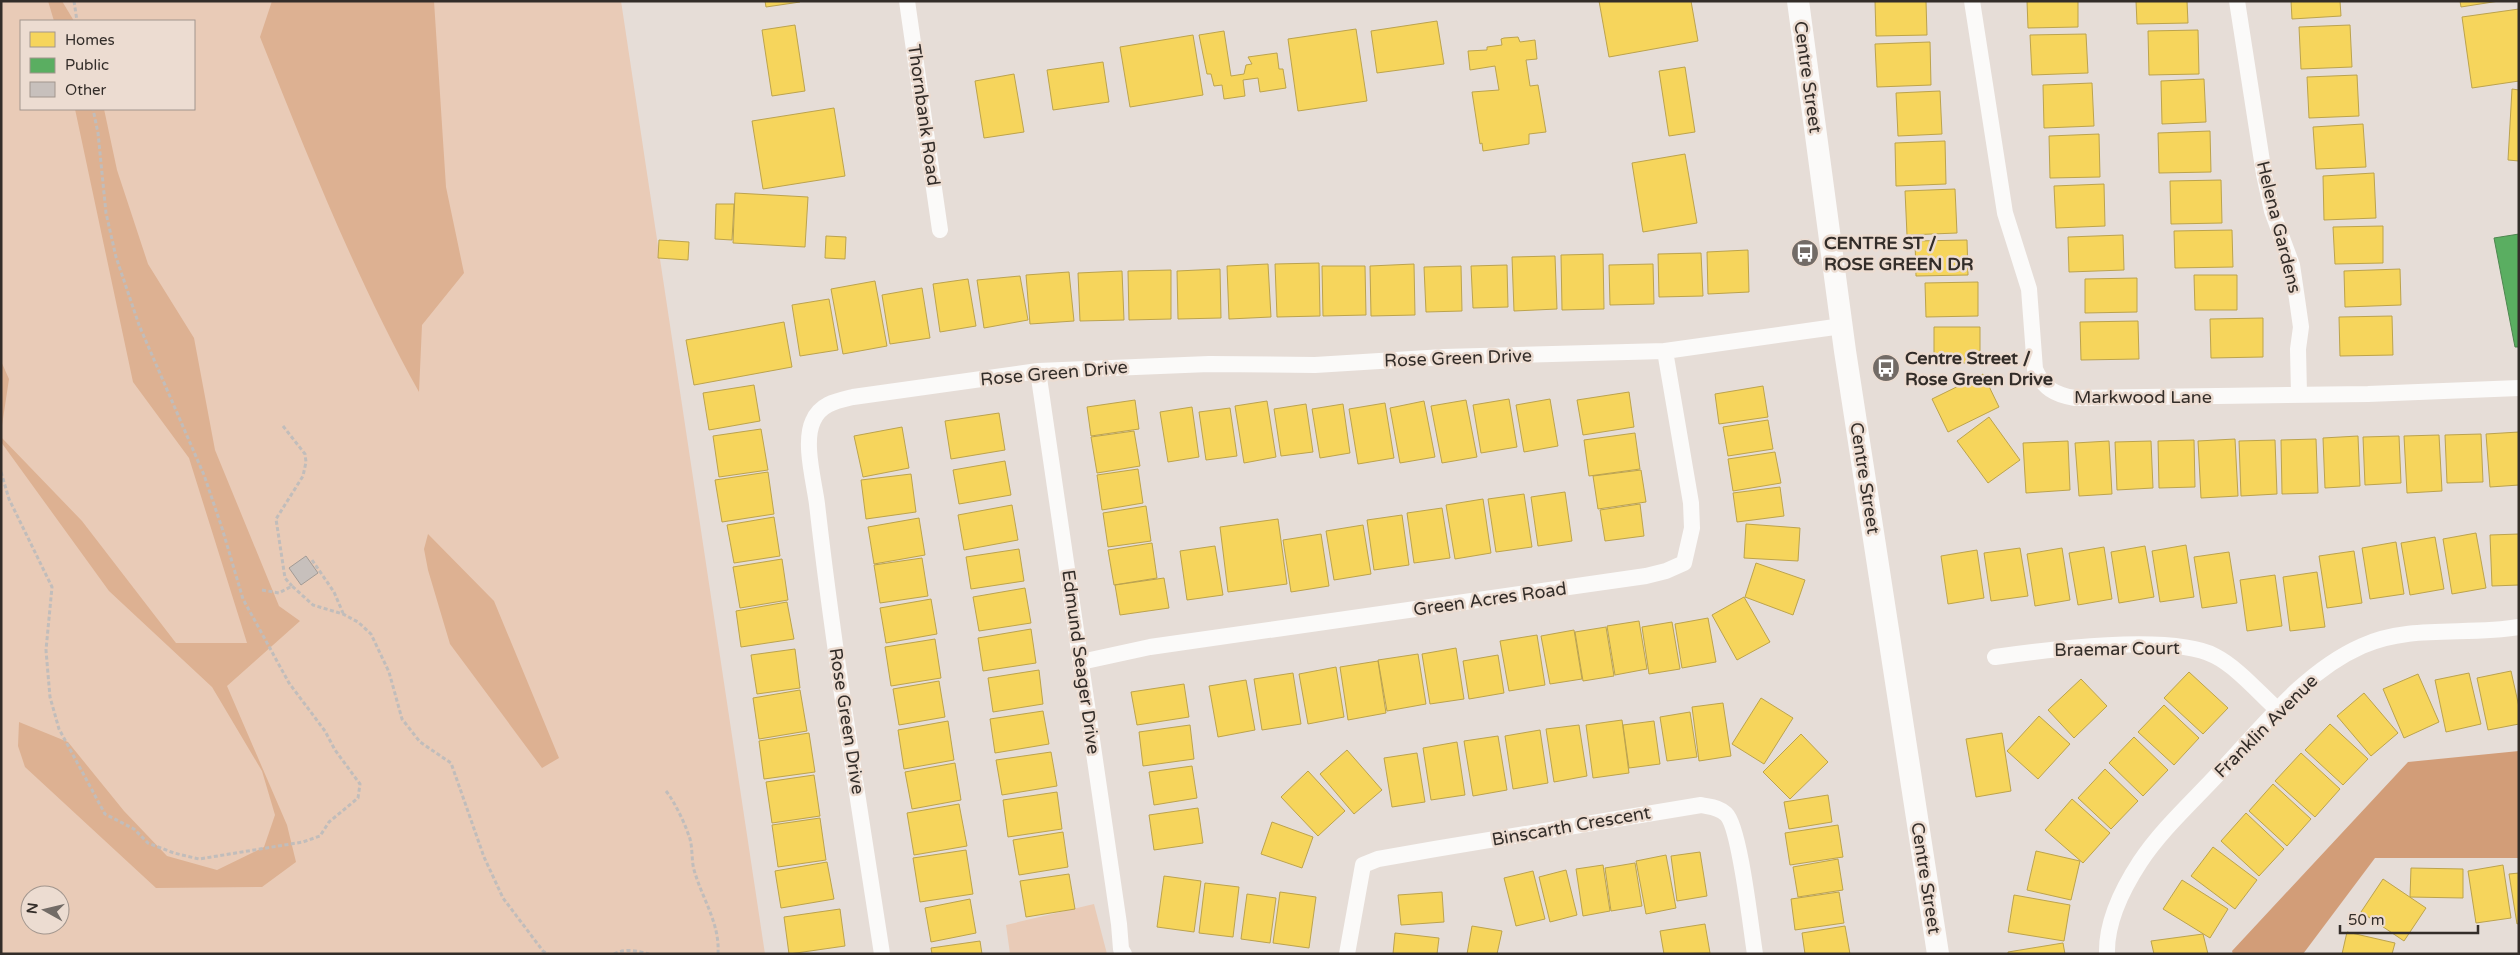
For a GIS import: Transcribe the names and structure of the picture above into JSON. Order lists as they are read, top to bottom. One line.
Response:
{"streets":{"main road":["Centre Street"],"street":["Thornbank Road","Helena Gardens","Rose Green Drive","Markwood Lane","Green Acres Road","Braemar Court","Edmund Seager Drive","Franklin Avenue","Binscarth Crescent"]},"crossings":[["Centre Street","Rose Green Drive"],["Helena Gardens","Markwood Lane"],["Rose Green Drive","Green Acres Road"],["Rose Green Drive","Edmund Seager Drive"],["Green Acres Road","Edmund Seager Drive"],["Braemar Court","Franklin Avenue"]],"places":{"bus stop":["CENTRE ST / ROSE GREEN DR","Centre Street / Rose Green Drive"]},"legend":["Homes","Public","Other"],"scale_bar":"50 m","north":"left"}
